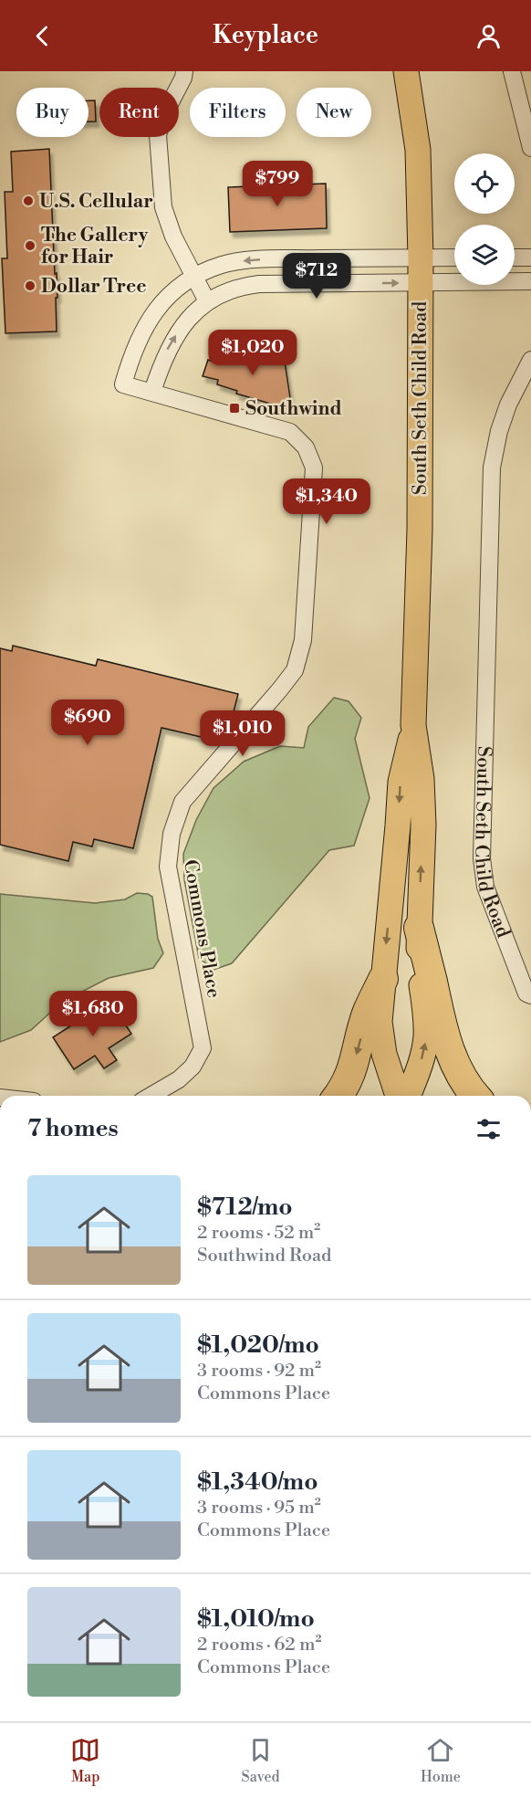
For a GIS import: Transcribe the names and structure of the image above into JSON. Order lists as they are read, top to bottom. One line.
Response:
{"streets":{"main road":["South Seth Child Road"],"street":["Commons Place"]},"places":{"other":["U.S. Cellular","The Gallery for Hair","Dollar Tree"],"transit":["Southwind"]},"page":{"header":"Keyplace","chip":["Buy","Rent","Filters","New"],"price":["$799","$712","$1,020","$1,340","$690","$1,010","$1,680"],"heading":"7 homes","list":[{"name":"$712/mo","note":"2 rooms · 52 m² · Southwind Road"},{"name":"$1,020/mo","note":"3 rooms · 92 m² · Commons Place"},{"name":"$1,340/mo","note":"3 rooms · 95 m² · Commons Place"},{"name":"$1,010/mo","note":"2 rooms · 62 m² · Commons Place"}],"tabs":["Map","Saved","Home"]}}
